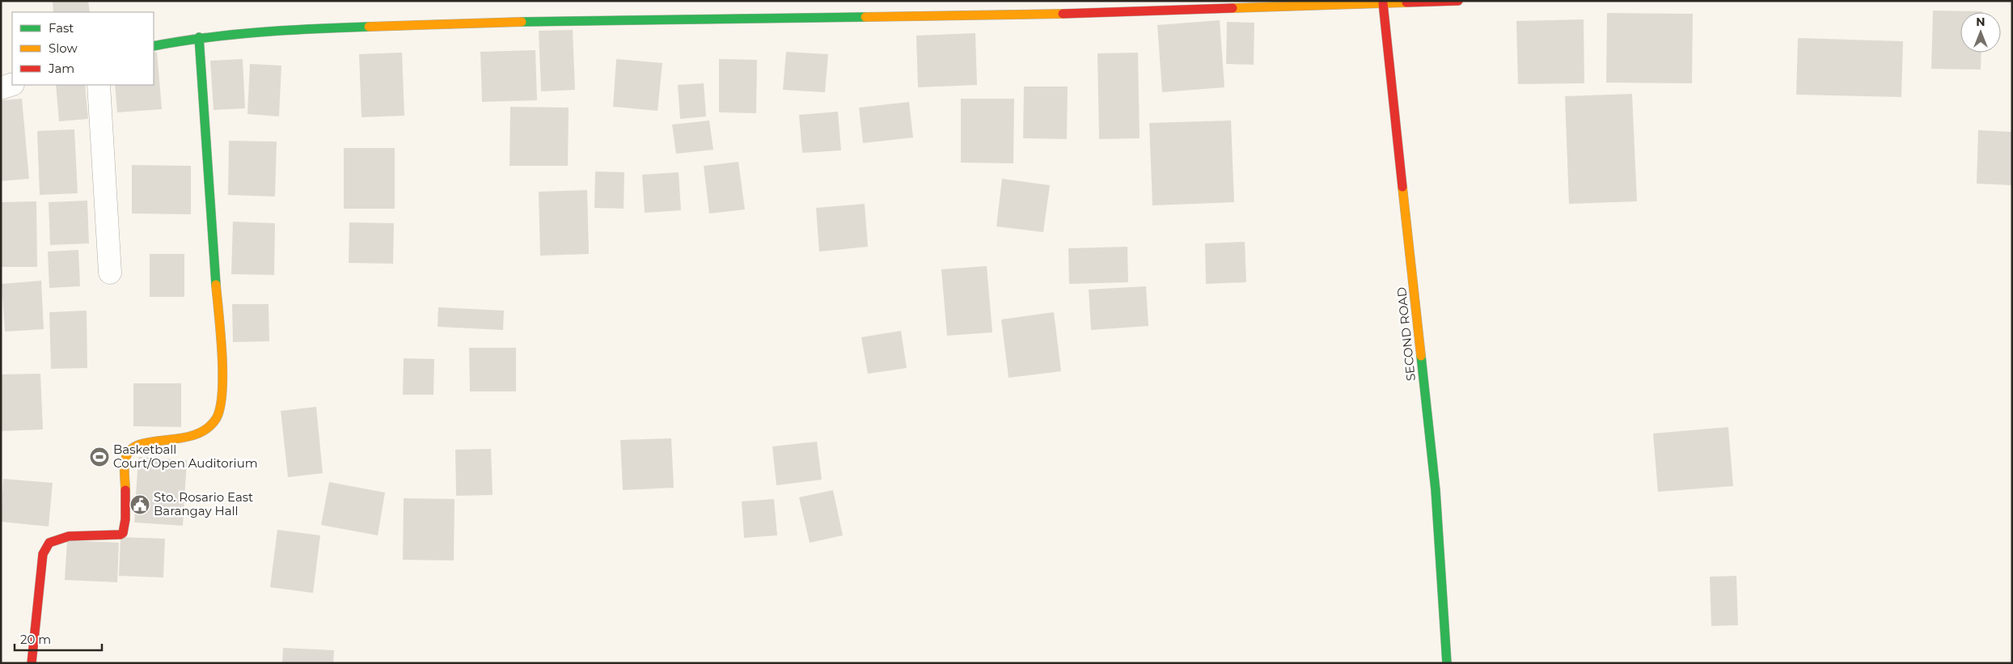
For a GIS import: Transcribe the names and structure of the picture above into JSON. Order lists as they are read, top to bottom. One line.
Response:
{"streets":{"street":["SECOND ROAD"]},"places":{"sports":["Basketball Court/Open Auditorium"],"public building":["Sto. Rosario East Barangay Hall"]},"legend":["Fast","Slow","Jam"],"scale_bar":"20 m","north":"top"}
